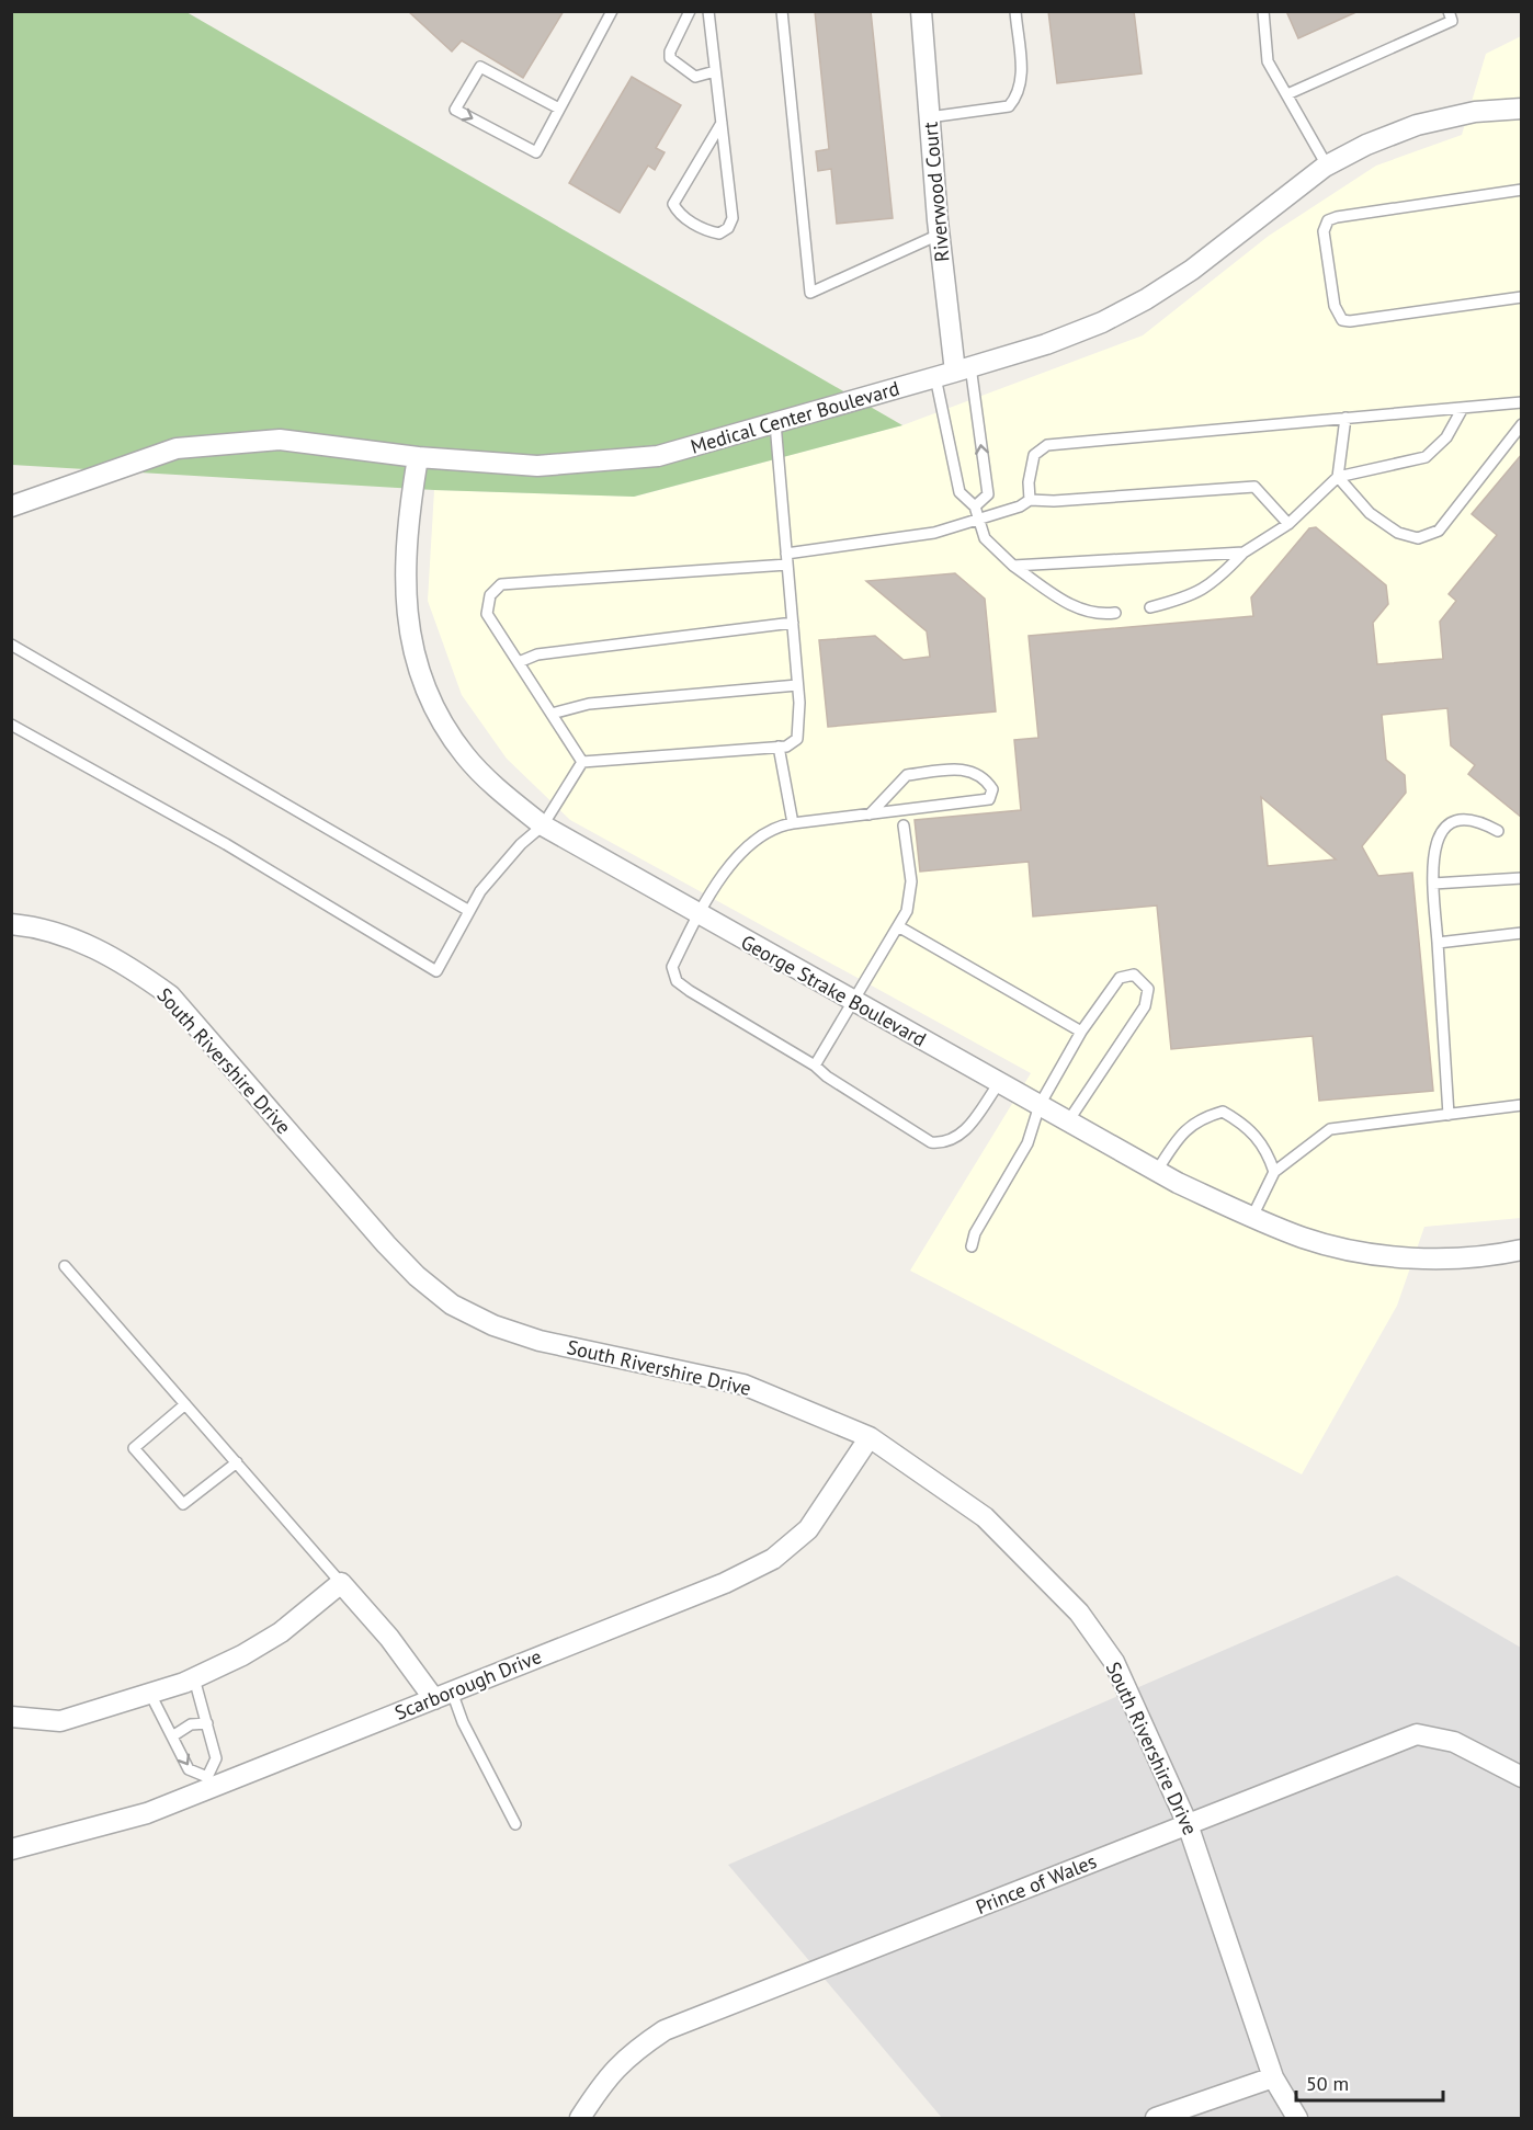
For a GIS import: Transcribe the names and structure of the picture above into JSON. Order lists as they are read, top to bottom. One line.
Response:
{"streets":{"street":["Riverwood Court","Medical Center Boulevard","George Strake Boulevard","South Rivershire Drive","Scarborough Drive","Prince of Wales"]},"crossings":[["Riverwood Court","Medical Center Boulevard"],["Medical Center Boulevard","George Strake Boulevard"],["South Rivershire Drive","Scarborough Drive"],["South Rivershire Drive","Prince of Wales"]],"scale_bar":"50 m"}
